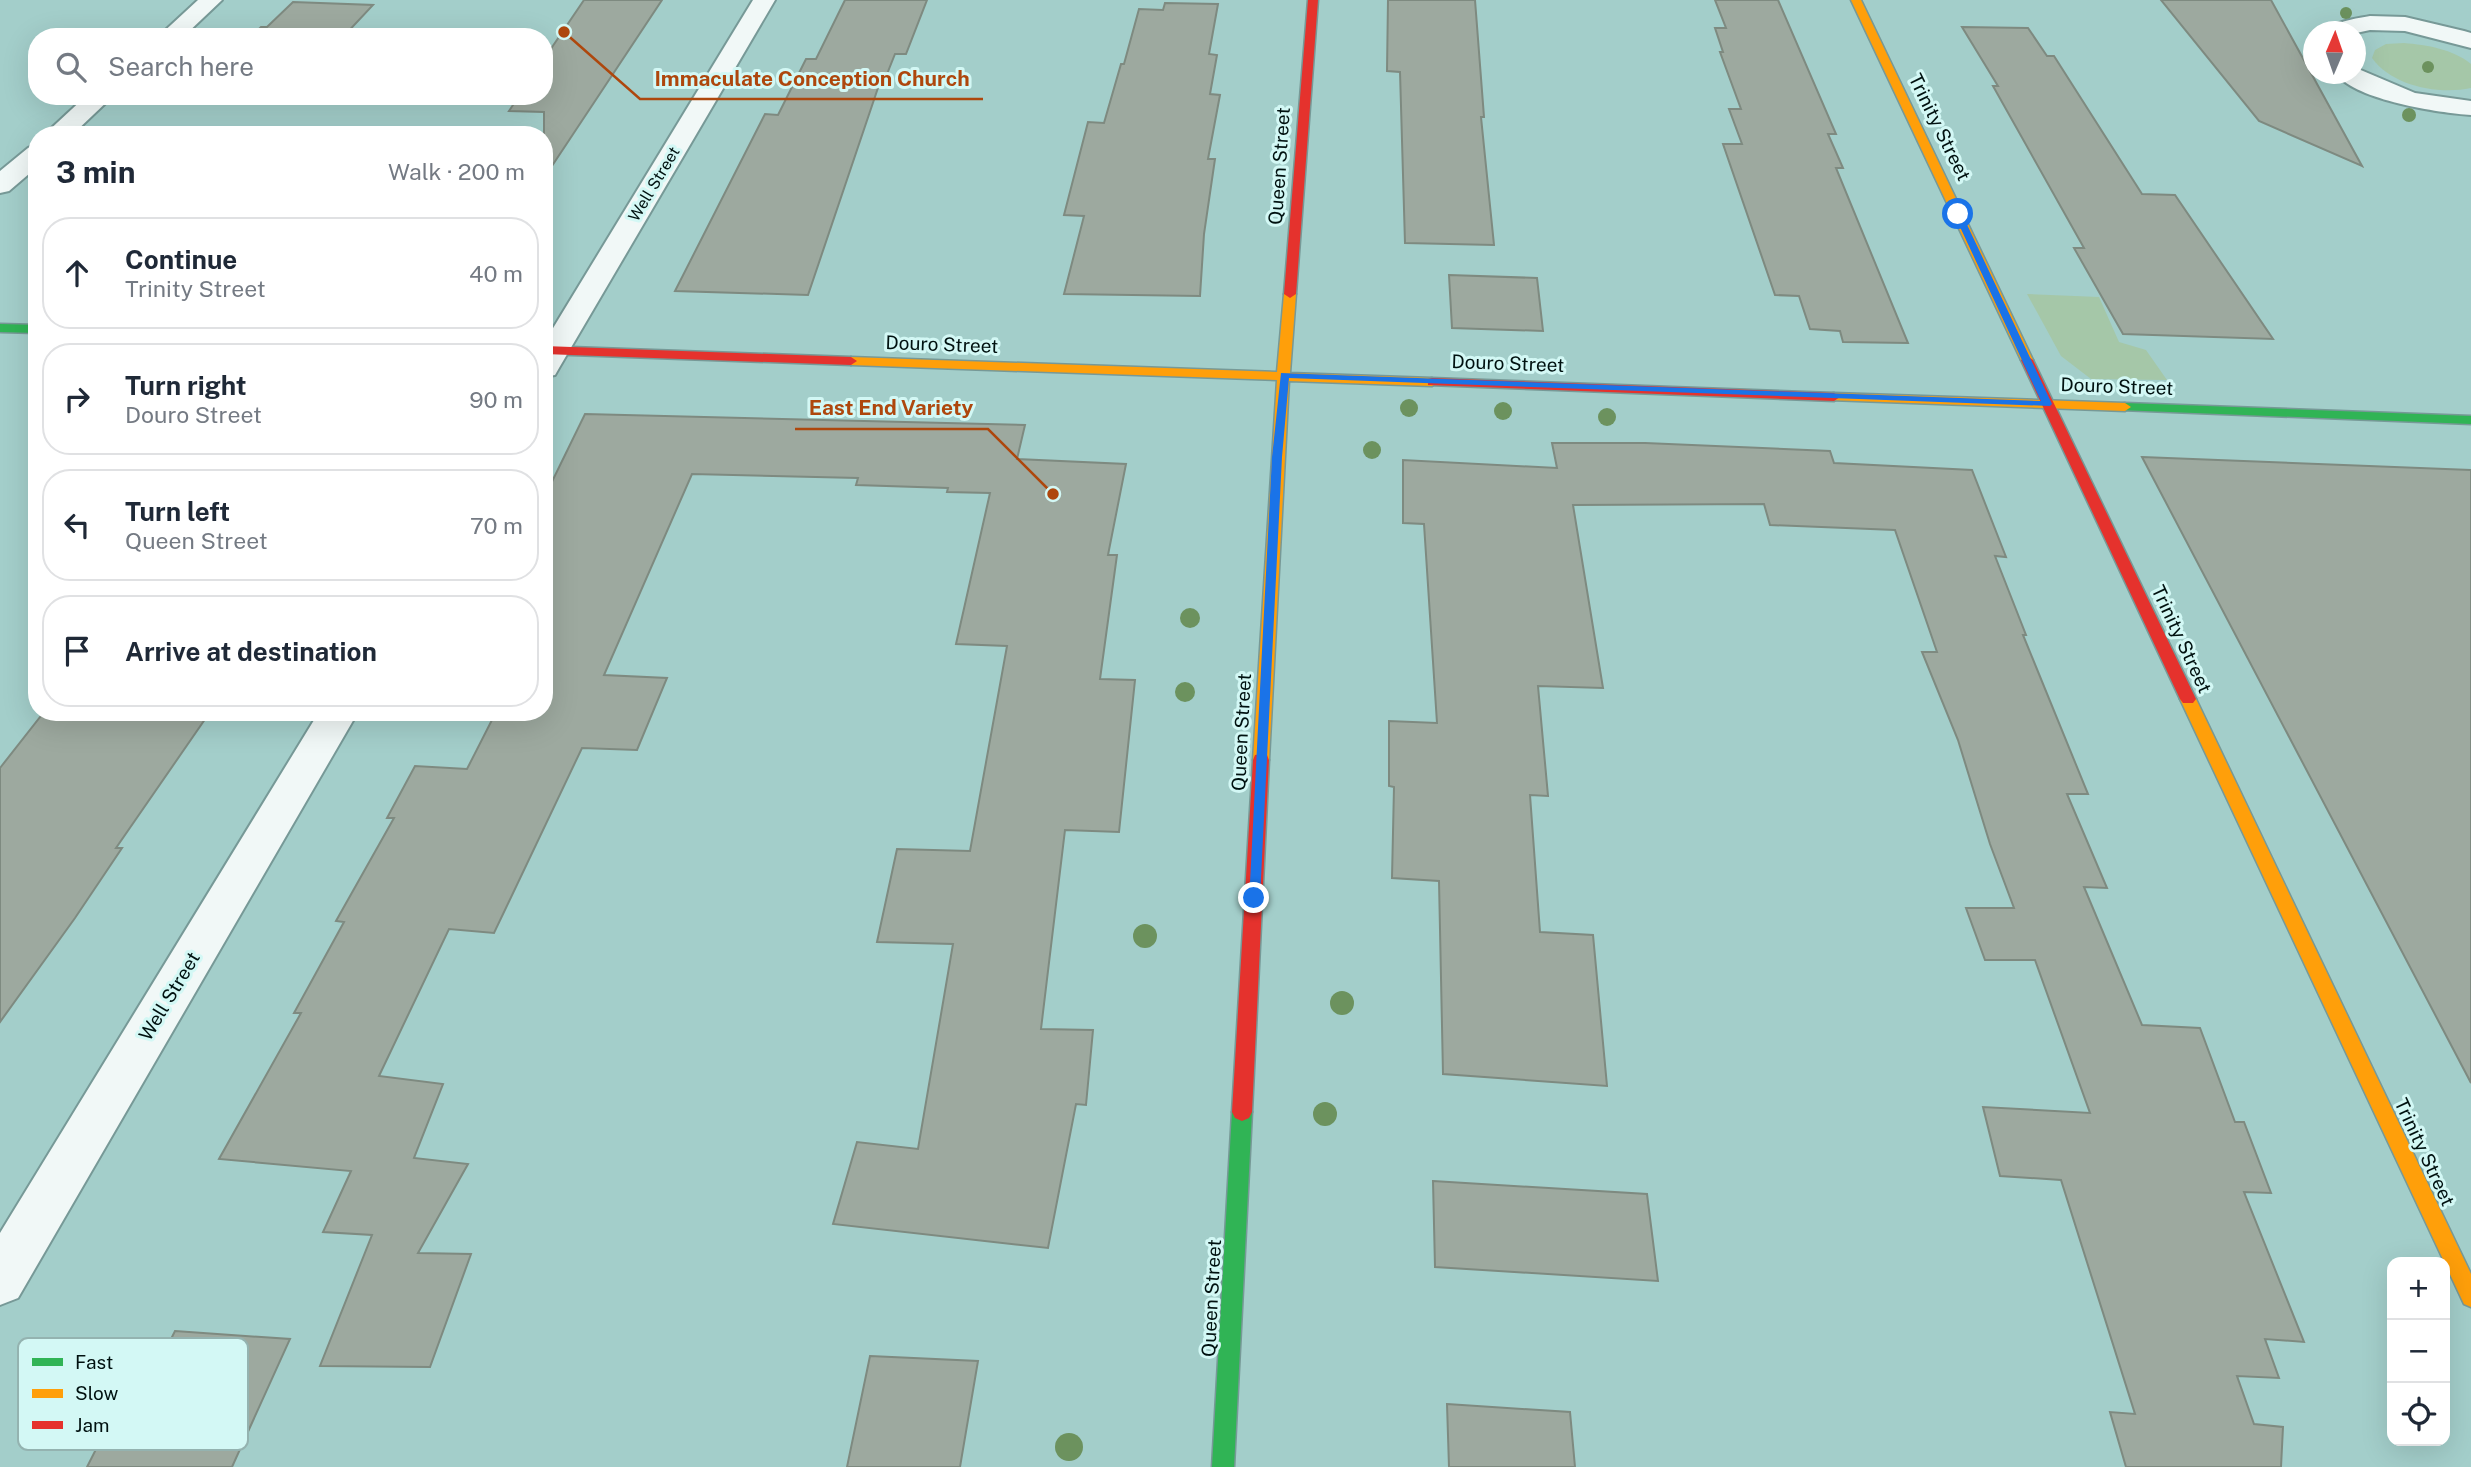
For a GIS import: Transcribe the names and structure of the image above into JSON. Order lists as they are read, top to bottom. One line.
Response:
{"streets":{"street":["Trinity Street","Queen Street","Well Street","Douro Street"]},"crossings":[["Trinity Street","Douro Street"],["Queen Street","Douro Street"]],"places":["Immaculate Conception Church","East End Variety"],"legend":["Fast","Slow","Jam"],"north":"top","page":{"search":"Search here","heading":["3 min","Walk · 200 m"],"list":[["Continue","Trinity Street","40 m"],["Turn right","Douro Street","90 m"],["Turn left","Queen Street","70 m"],"Arrive at destination"],"map_buttons":["+","−"]}}
